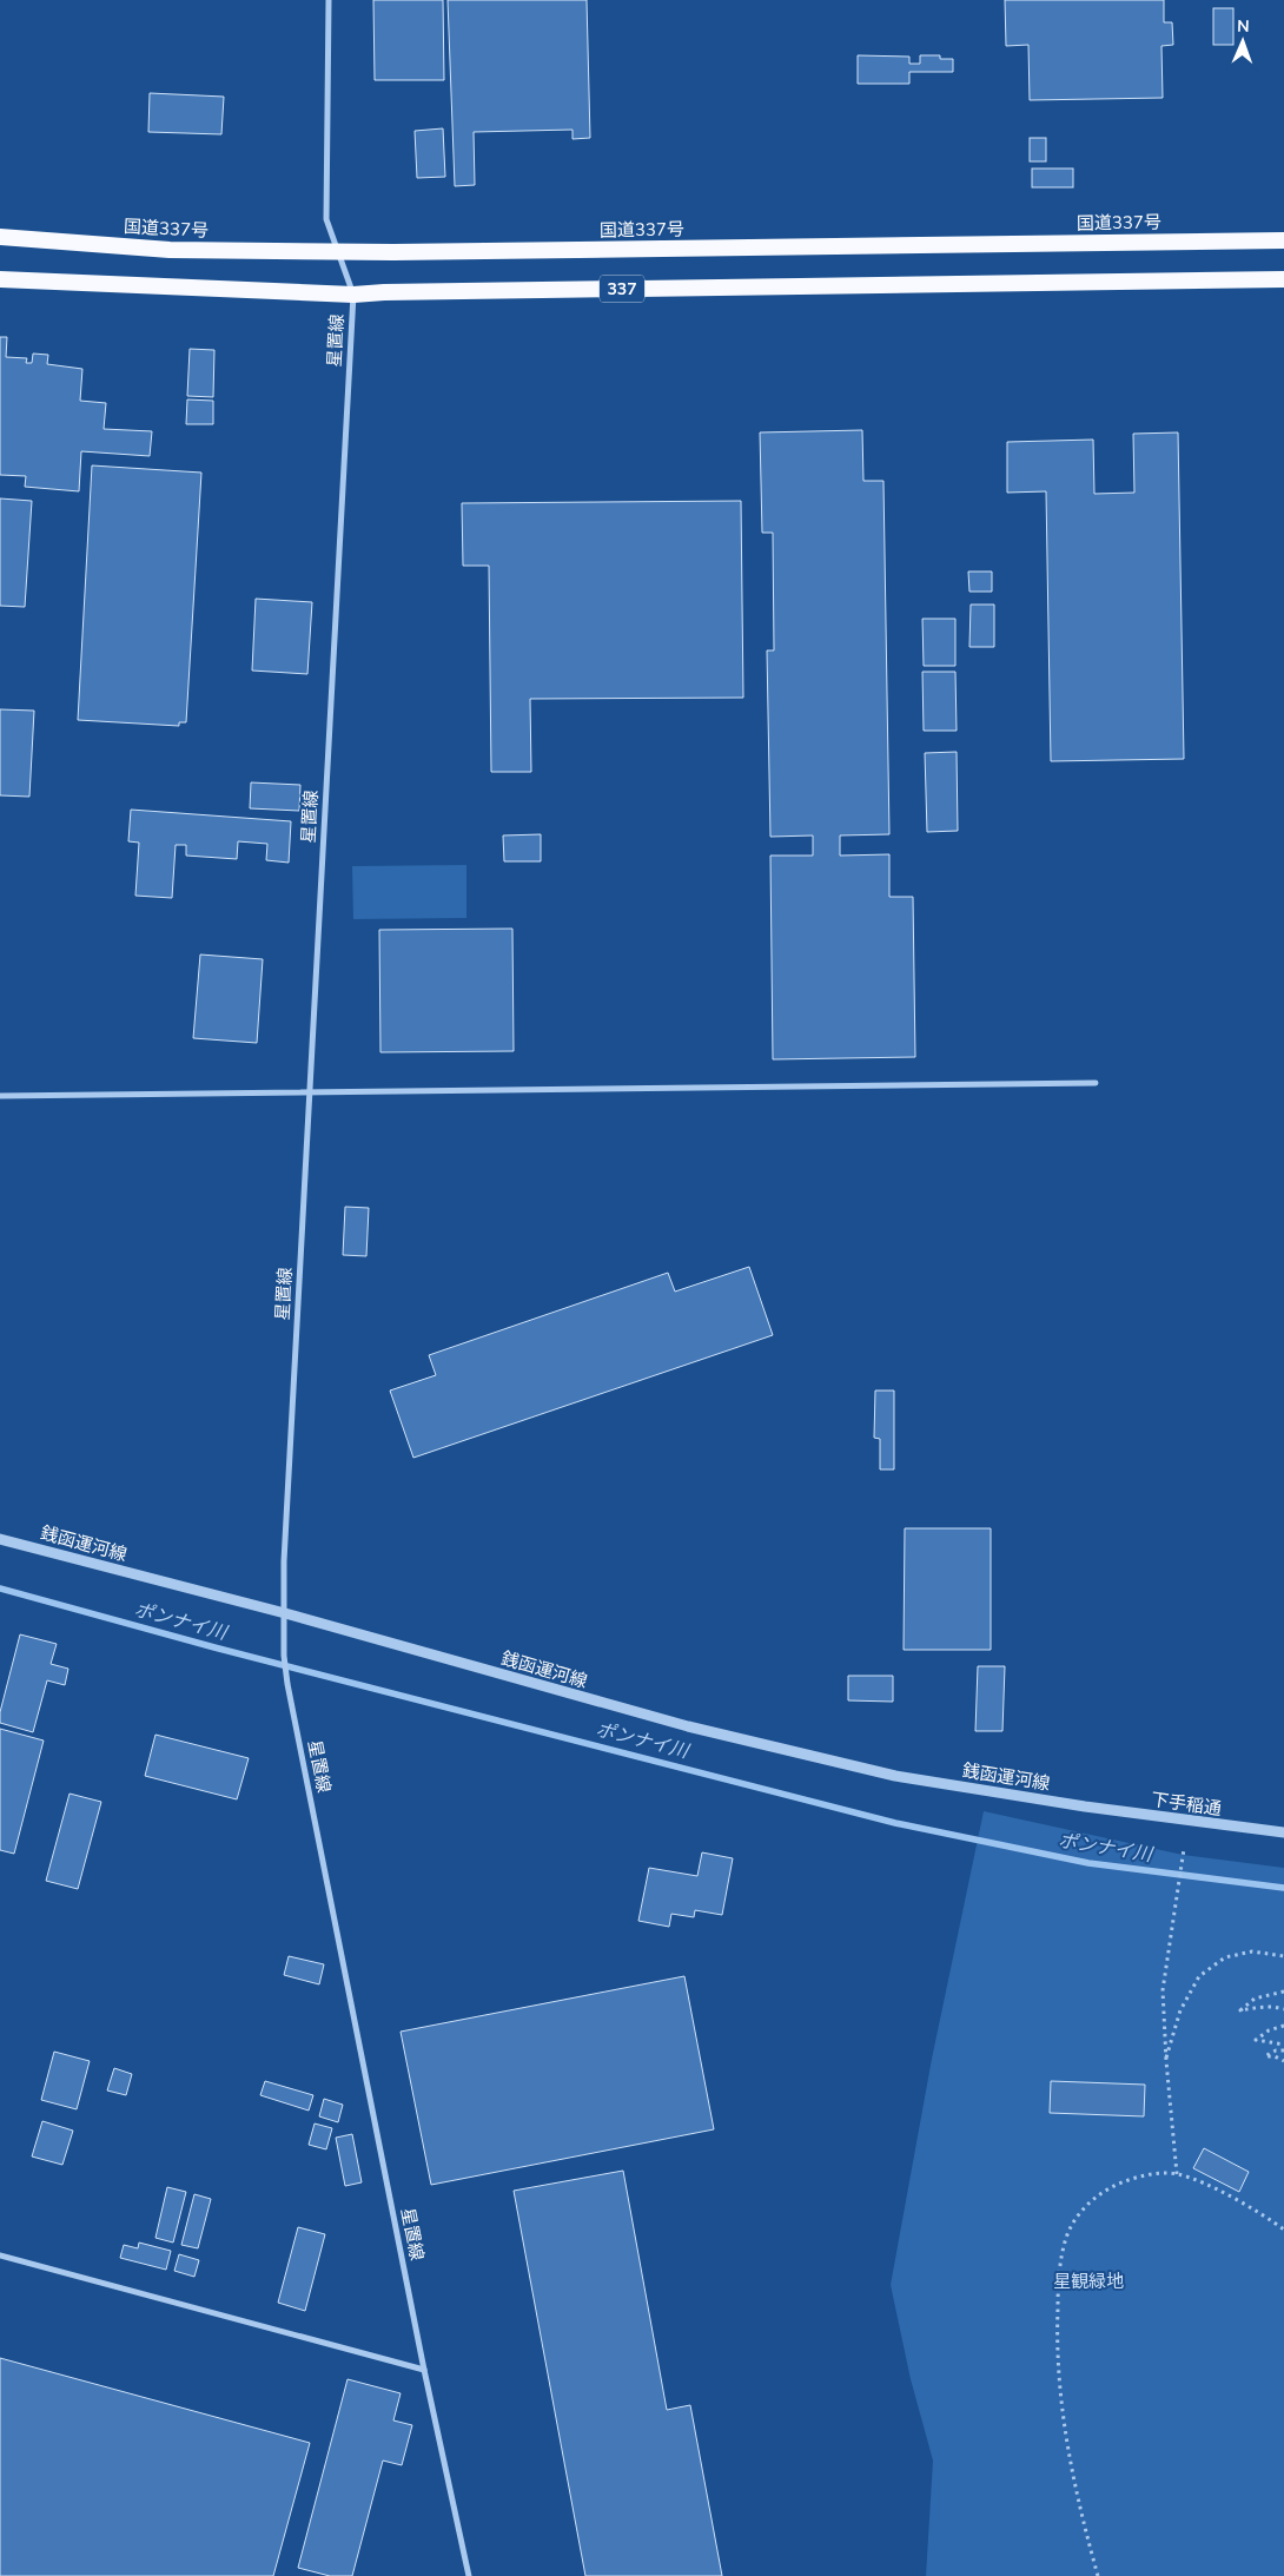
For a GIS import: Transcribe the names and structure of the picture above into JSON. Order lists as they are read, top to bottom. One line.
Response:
{"streets":{"highway":["国道337号","337"],"street":["星置線","銭函運河線","下手稲通"]},"crossings":[["国道337号","星置線"],["337","星置線"],["星置線","銭函運河線"],["銭函運河線","下手稲通"]],"water":["ポンナイ川"],"parks":["星観緑地"],"north":"top"}
